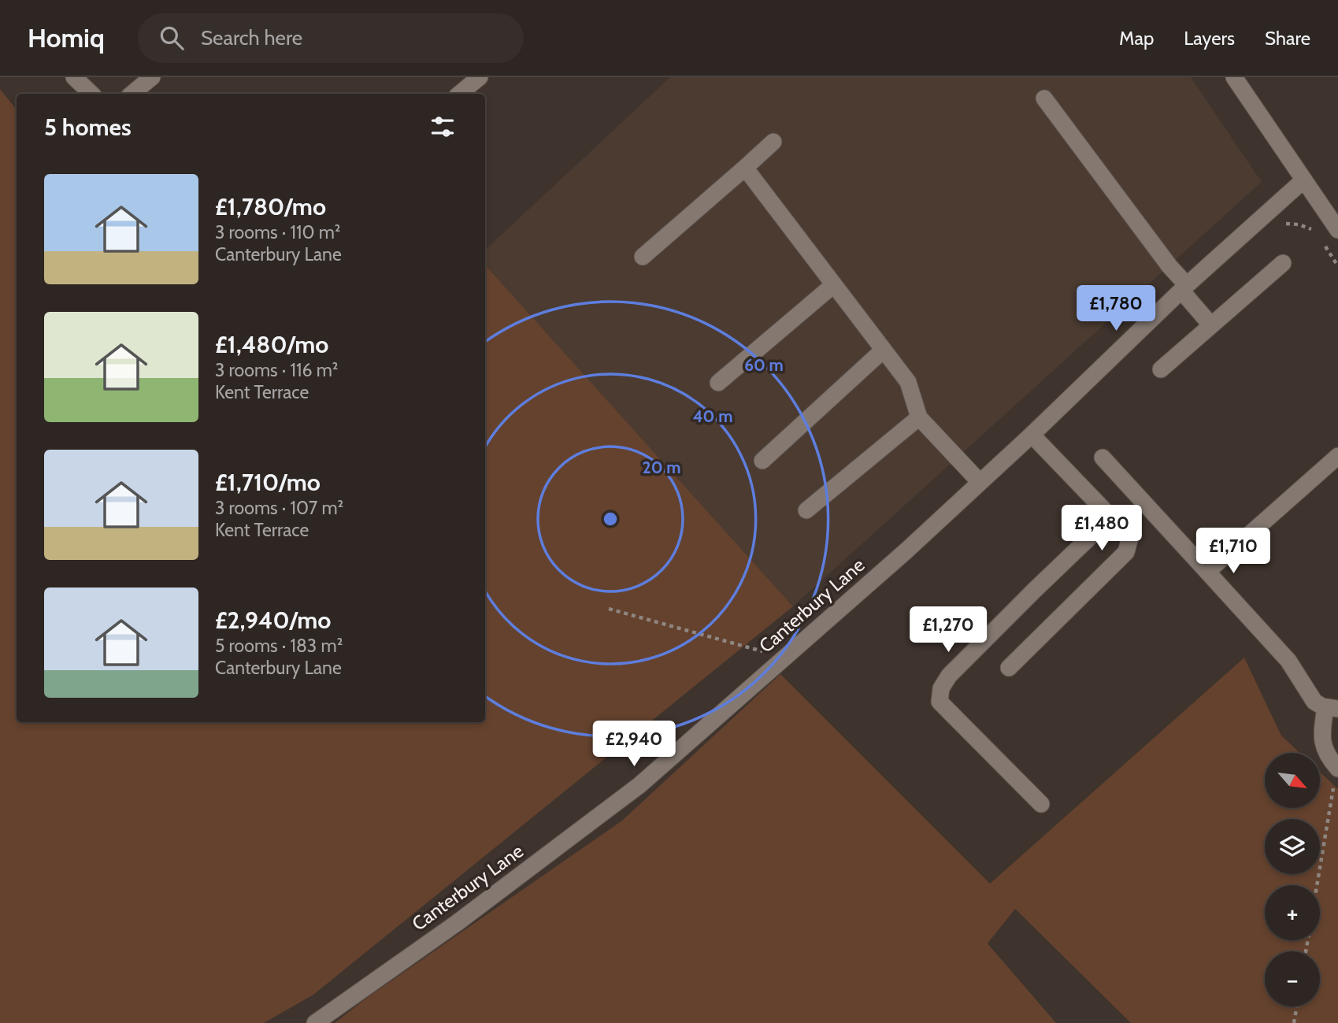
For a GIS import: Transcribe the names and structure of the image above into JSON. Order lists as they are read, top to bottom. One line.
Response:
{"streets":{"street":["Canterbury Lane"]},"north":"bottom right","page":{"header":"Homiq","search":"Search here","nav":["Map","Layers","Share"],"heading":"5 homes","list":[{"name":"£1,780/mo","note":"3 rooms · 110 m² · Canterbury Lane"},{"name":"£1,480/mo","note":"3 rooms · 116 m² · Kent Terrace"},{"name":"£1,710/mo","note":"3 rooms · 107 m² · Kent Terrace"},{"name":"£2,940/mo","note":"5 rooms · 183 m² · Canterbury Lane"}],"price":["£1,780","£1,480","£1,710","£1,270","£2,940"],"map_buttons":["+","−"]},"rings":["60 m","40 m","20 m"]}
